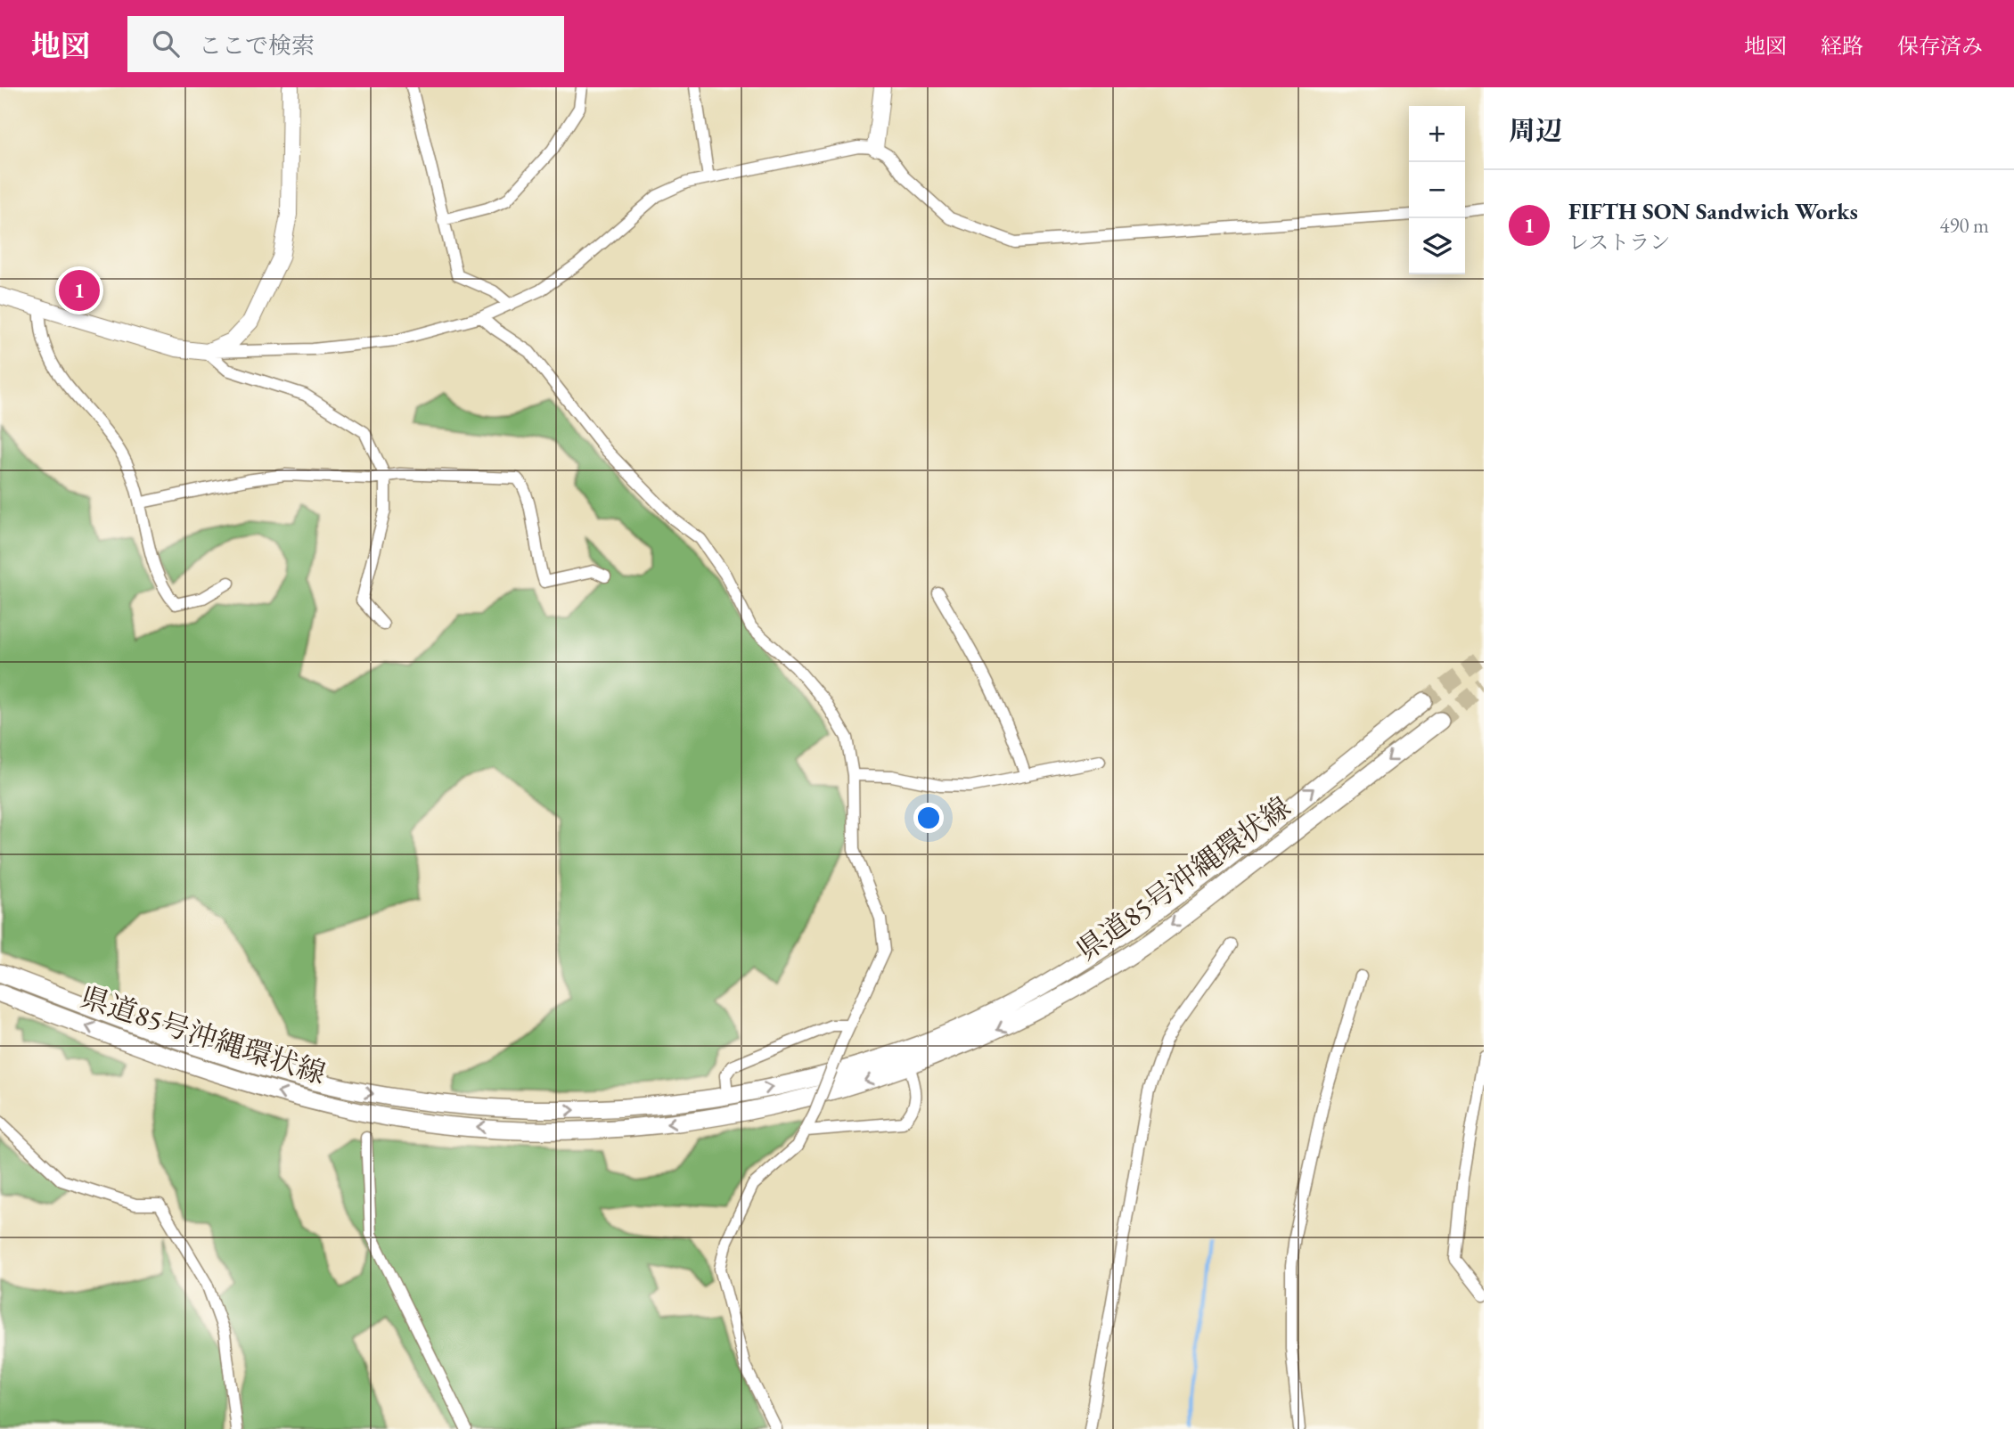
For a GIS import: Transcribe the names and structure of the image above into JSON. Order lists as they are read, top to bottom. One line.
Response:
{"streets":{"main road":["県道85号沖縄環状線"]},"page":{"header":"地図","search":"ここで検索","nav":["地図","経路","保存済み"],"heading":"周辺","map_buttons":["+","−"],"list":[{"mark":"1","name":"FIFTH SON Sandwich Works","note":"レストラン","value":"490 m"}],"pins":"1"}}
